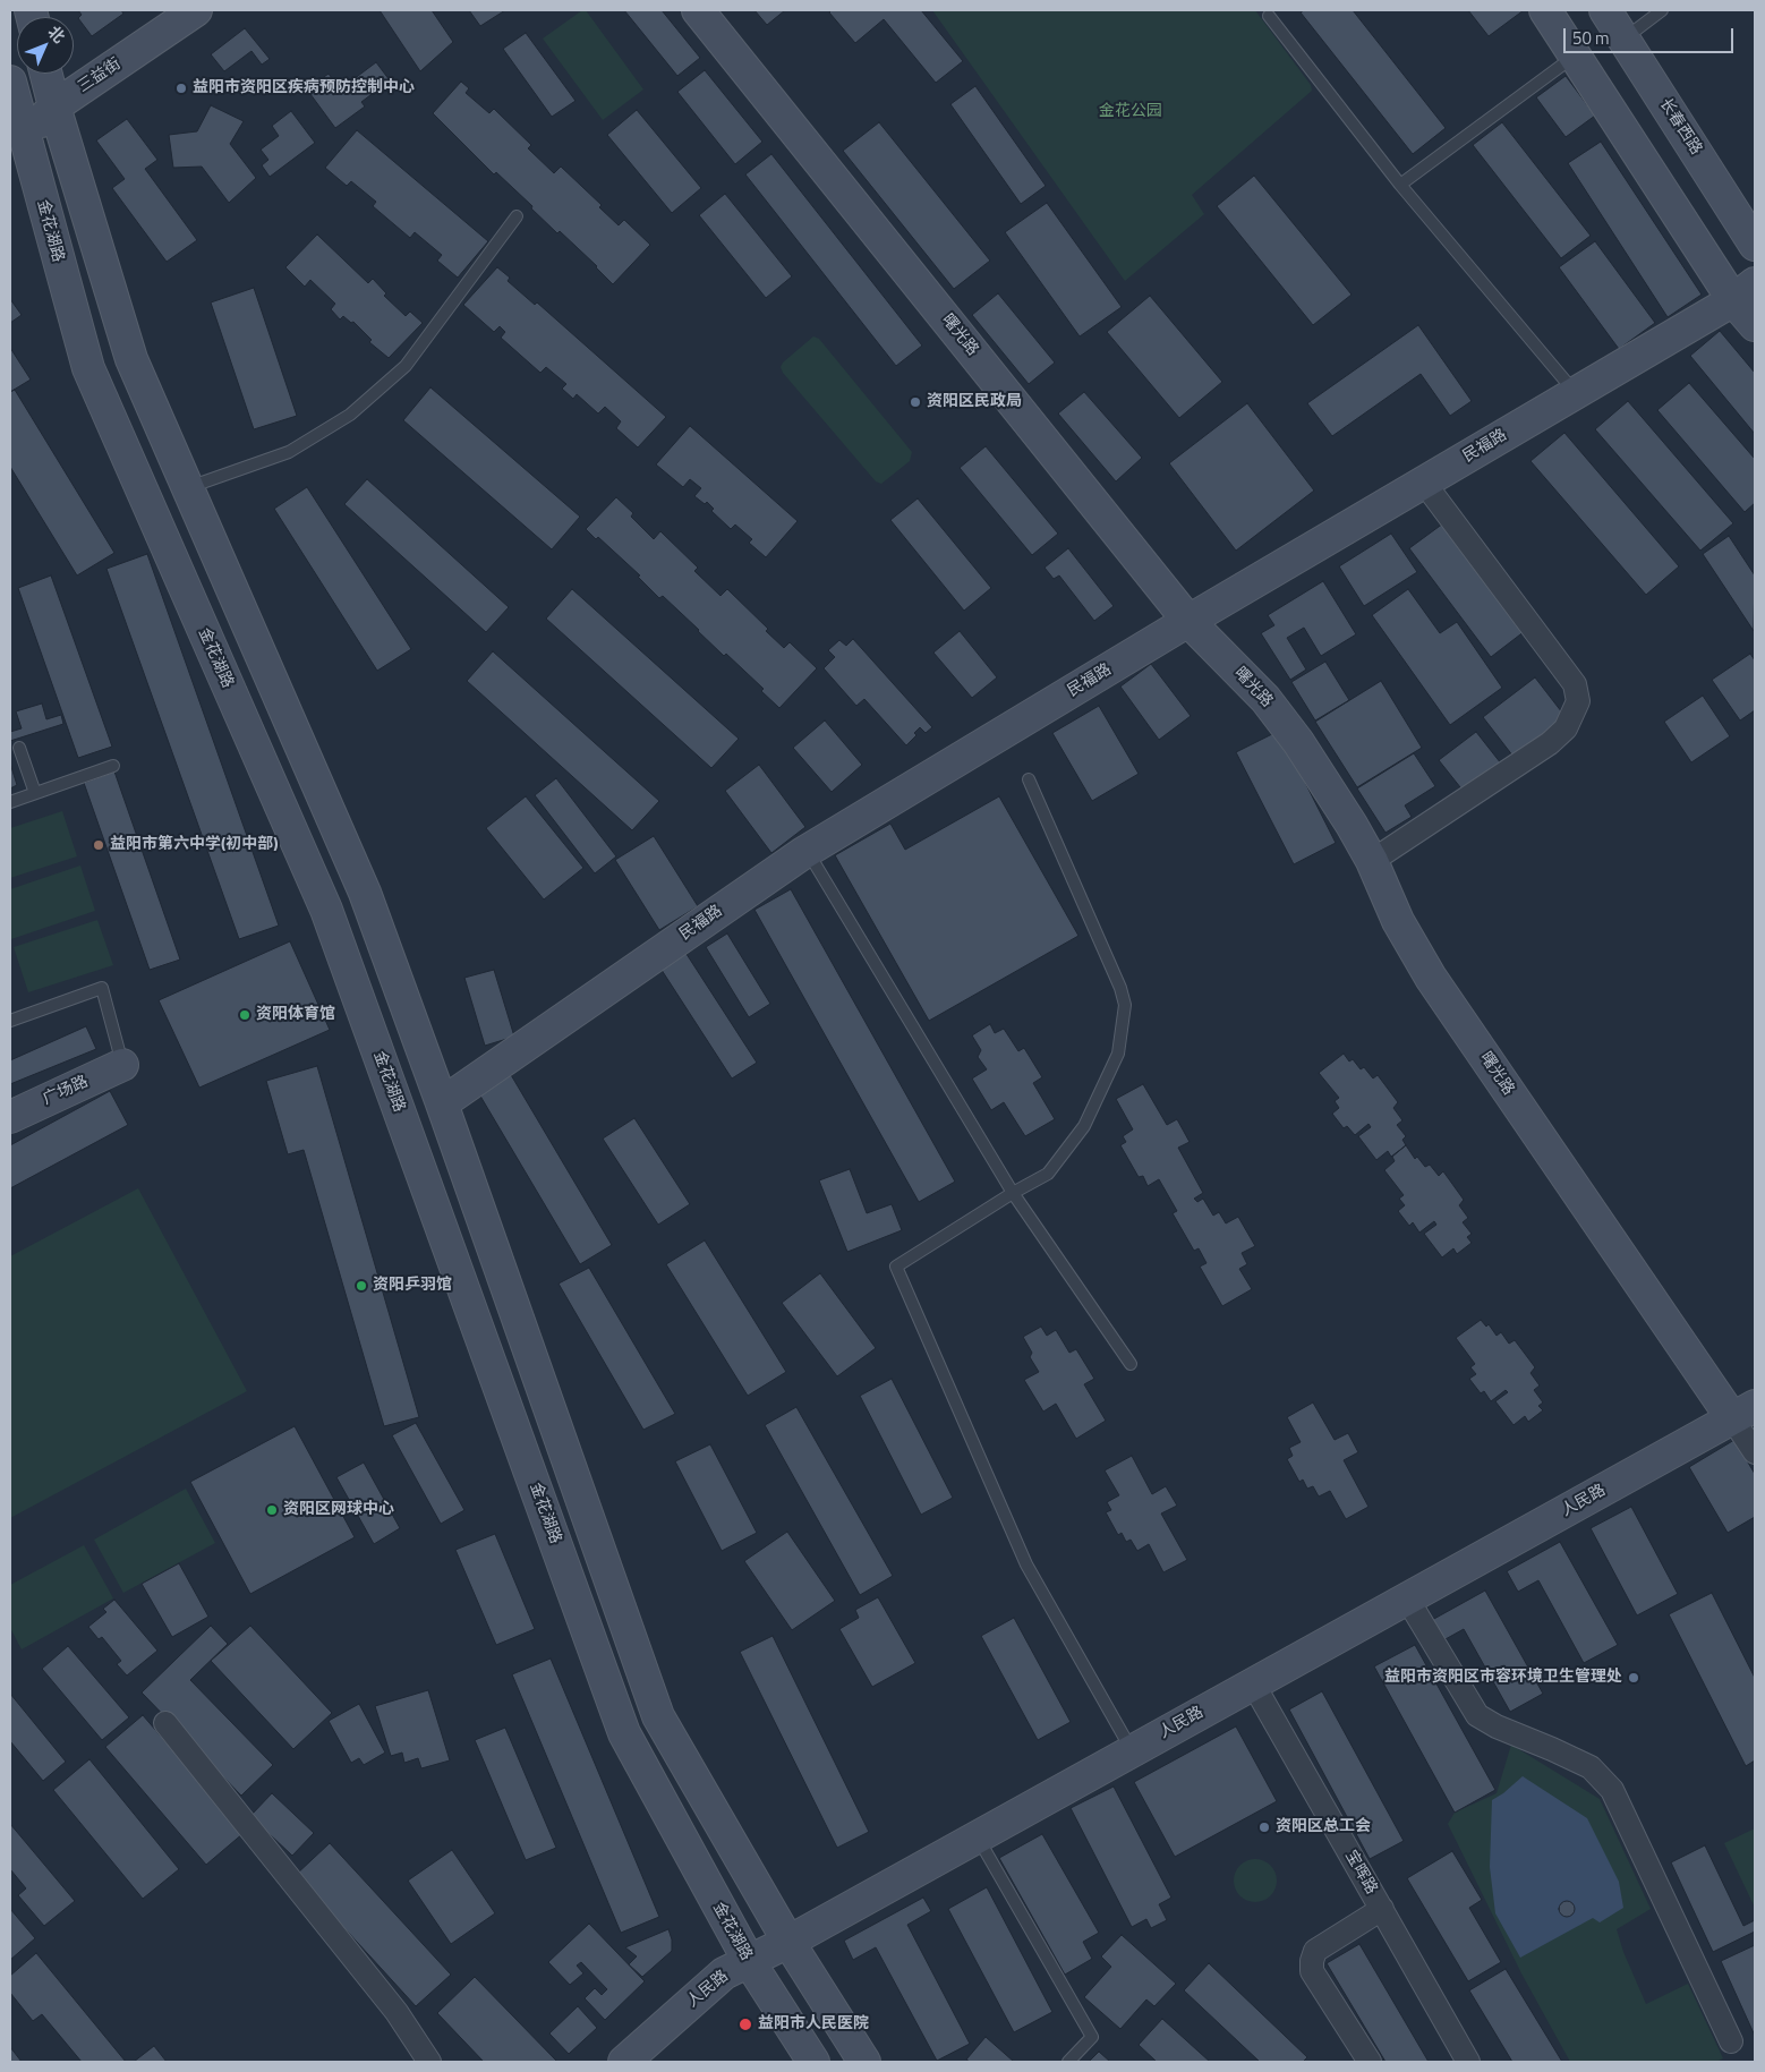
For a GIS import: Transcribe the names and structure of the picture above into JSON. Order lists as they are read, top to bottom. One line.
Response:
{"streets":{"main road":["三益街","长春西路","金花湖路","曙光路","民福路","广场路","人民路"],"street":["宝晖路"]},"crossings":[["三益街","金花湖路"],["金花湖路","人民路"],["曙光路","民福路"],["曙光路","人民路"],["人民路","宝晖路"]],"parks":["金花公园"],"places":["益阳市资阳区疾病预防控制中心","资阳区民政局","益阳市第六中学(初中部)","资阳体育馆","资阳乒羽馆","资阳区网球中心","益阳市资阳区市容环境卫生管理处","资阳区总工会","益阳市人民医院"],"scale_bar":"50 m","north":"top right"}
